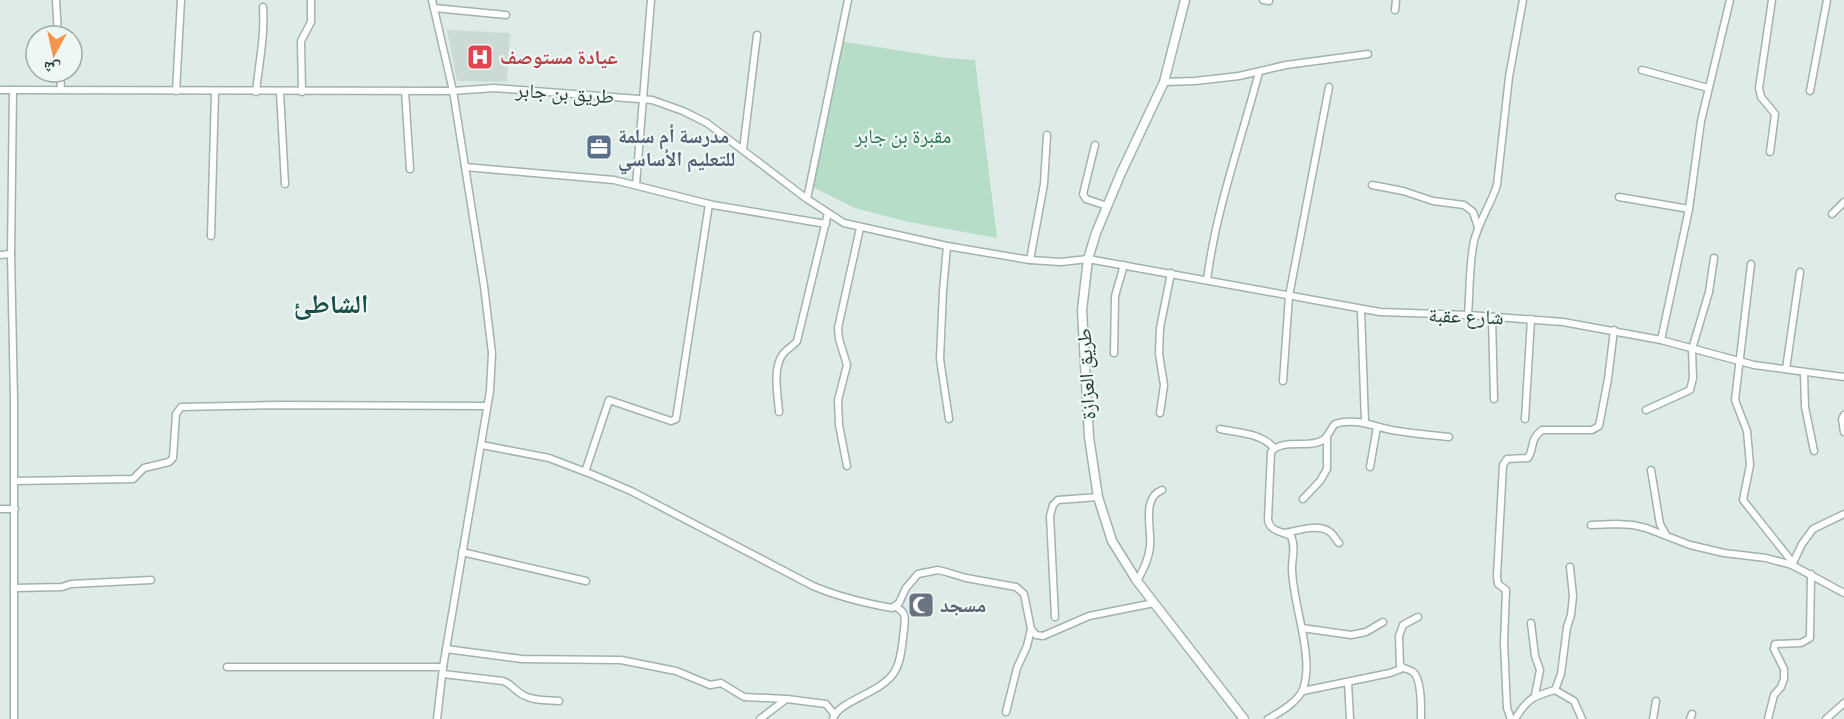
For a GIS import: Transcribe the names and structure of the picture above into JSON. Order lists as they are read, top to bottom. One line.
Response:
{"streets":{"street":["طريق بن جابر","شارع عقبة","طريق العزازة"]},"crossings":[["طريق بن جابر","شارع عقبة"],["طريق بن جابر","طريق العزازة"],["شارع عقبة","طريق العزازة"]],"districts":["الشاطئ"],"parks":["مقبرة بن جابر"],"places":{"hospital":["عيادة مستوصف"],"office":["مدرسة أم سلمة للتعليم الأساسي"],"mosque":["مسجد"]},"north":"bottom"}
